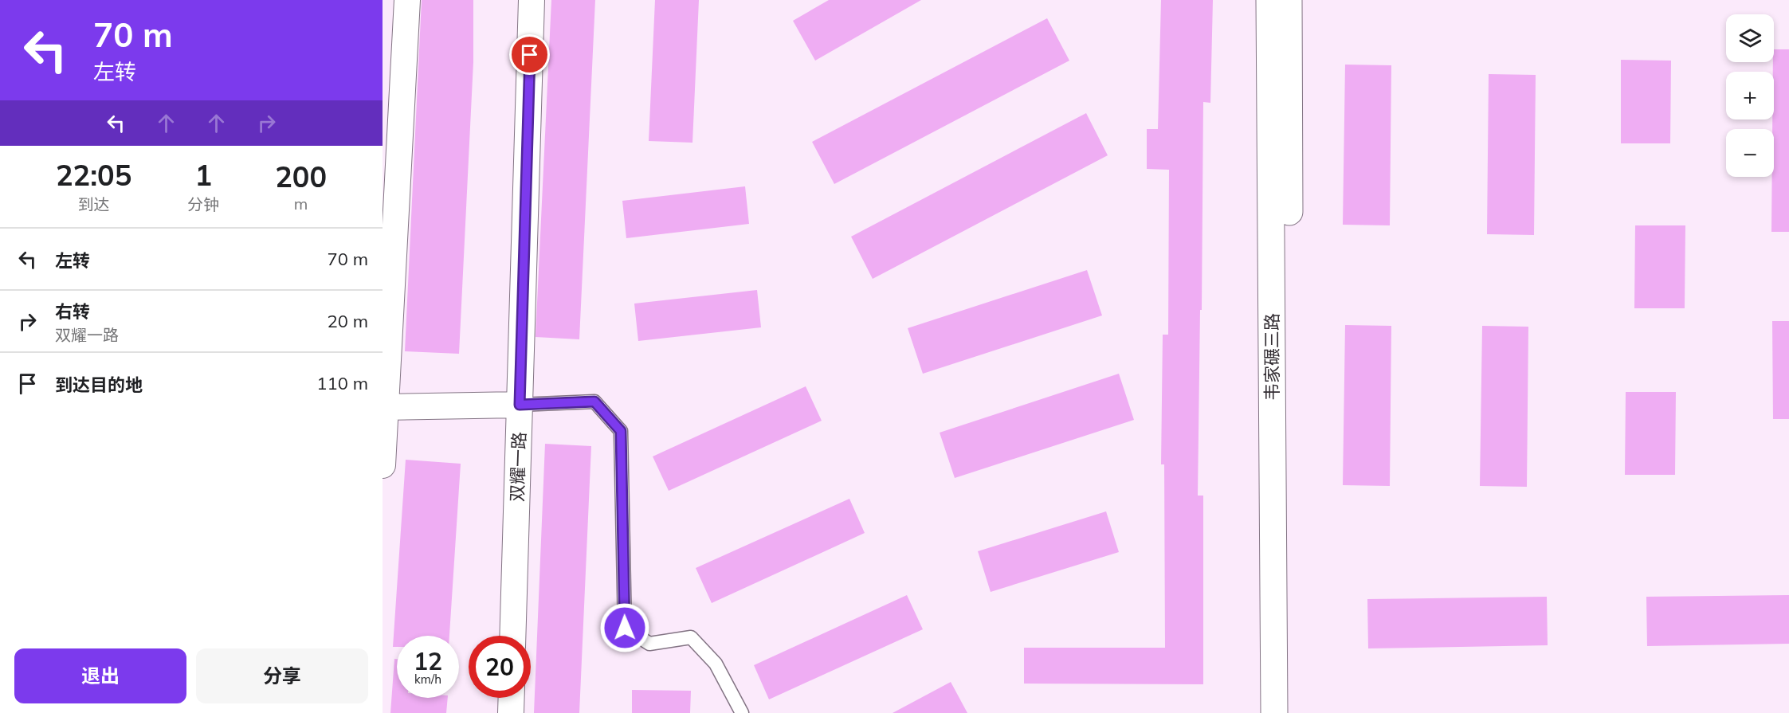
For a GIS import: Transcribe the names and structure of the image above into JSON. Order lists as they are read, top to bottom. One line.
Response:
{"streets":{"main road":["韦家碾三路"],"street":["双耀一路"]},"page":{"turn":["70 m","左转"],"map_buttons":["+","−"],"eta":["22:05","到达","1","分钟","200","m"],"list":[{"name":"左转","value":"70 m"},{"name":"右转","note":"双耀一路","value":"20 m"},{"name":"到达目的地","value":"110 m"}],"speed":"12 km/h","limit":"20","buttons":["退出","分享"]}}
